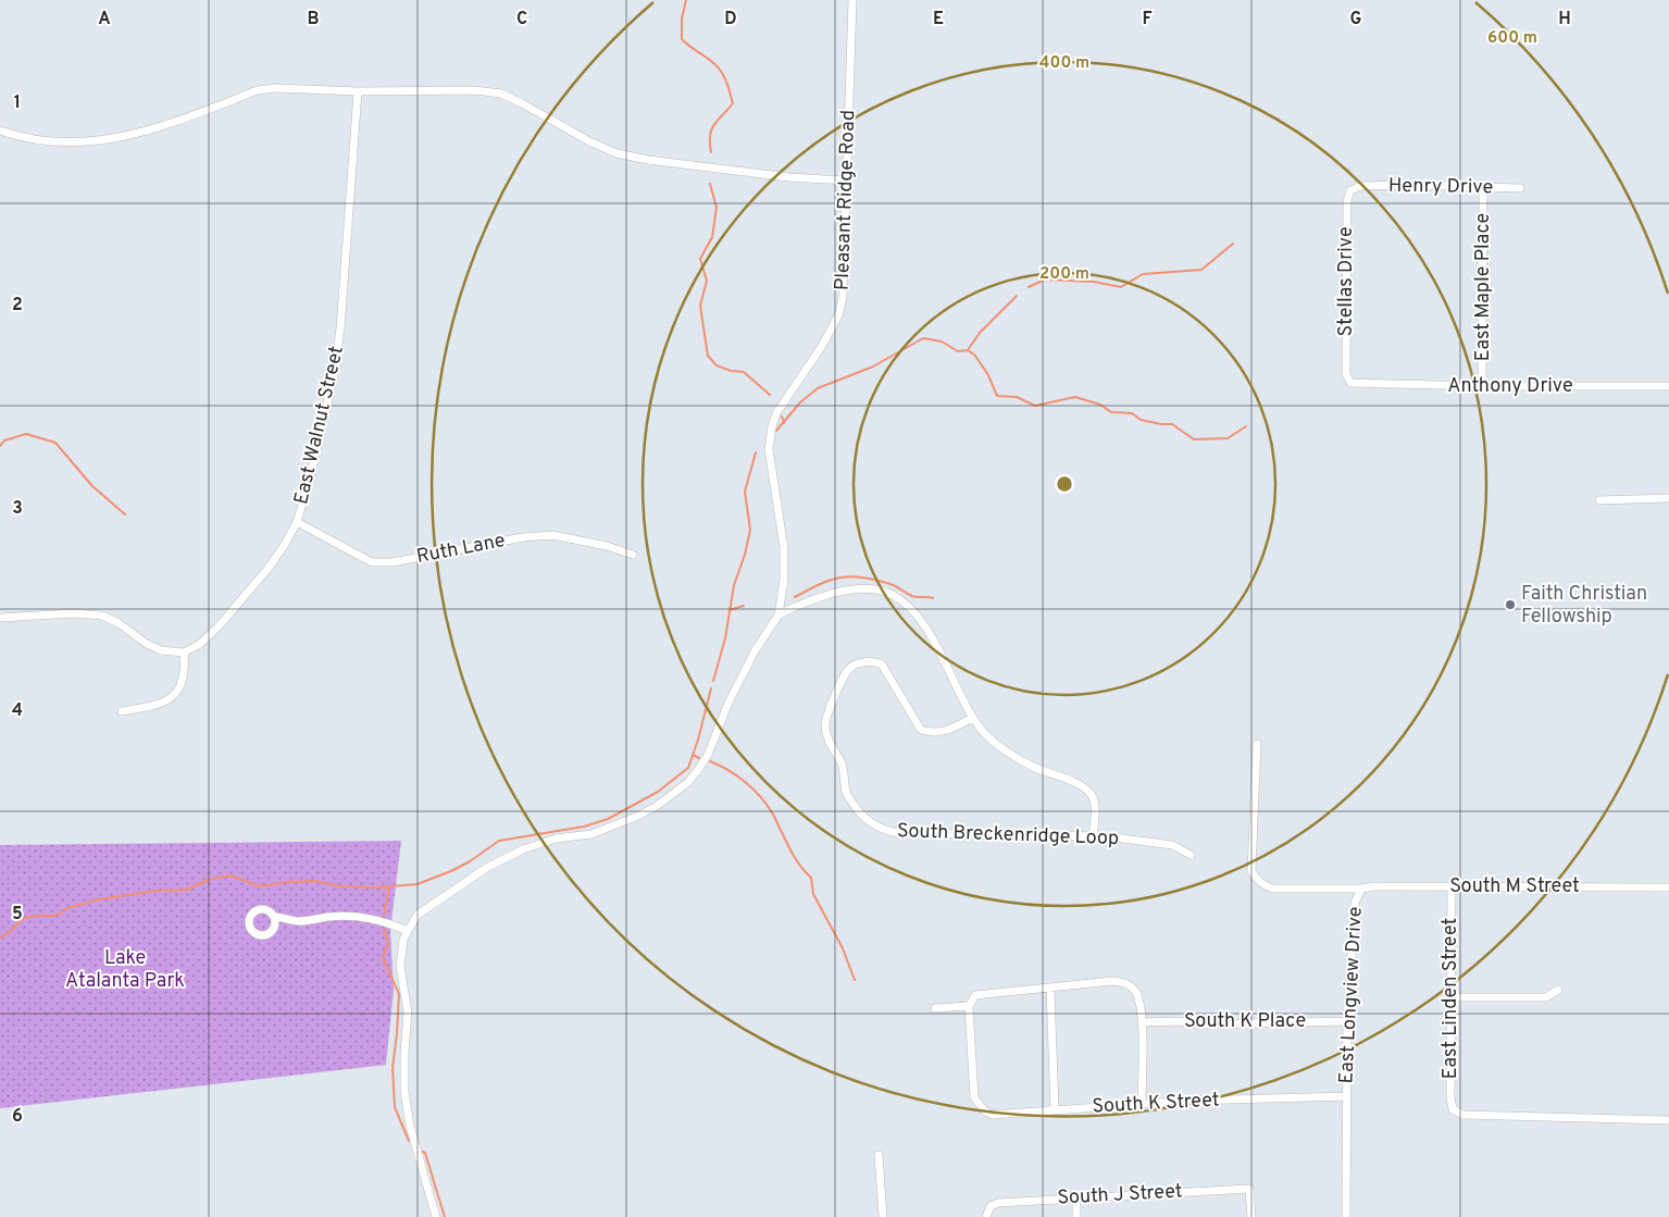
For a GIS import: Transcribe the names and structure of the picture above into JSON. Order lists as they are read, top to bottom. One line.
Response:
{"streets":{"street":["Henry Drive","Pleasant Ridge Road","Stellas Drive","East Maple Place","Anthony Drive","East Walnut Street","Ruth Lane","South Breckenridge Loop","South M Street","East Longview Drive","East Linden Street","South K Place","South K Street","South J Street"]},"crossings":[["Henry Drive","Stellas Drive"],["Henry Drive","East Maple Place"],["Stellas Drive","Anthony Drive"],["East Maple Place","Anthony Drive"],["East Walnut Street","Ruth Lane"],["South M Street","East Longview Drive"],["South M Street","East Linden Street"],["East Longview Drive","South K Place"],["East Longview Drive","South K Street"]],"parks":["Lake Atalanta Park"],"places":["Faith Christian Fellowship"],"grid":{"columns":["A","B","C","D","E","F","G","H"],"rows":["1","2","3","4","5","6"]},"rings":["600 m","400 m","200 m"]}
